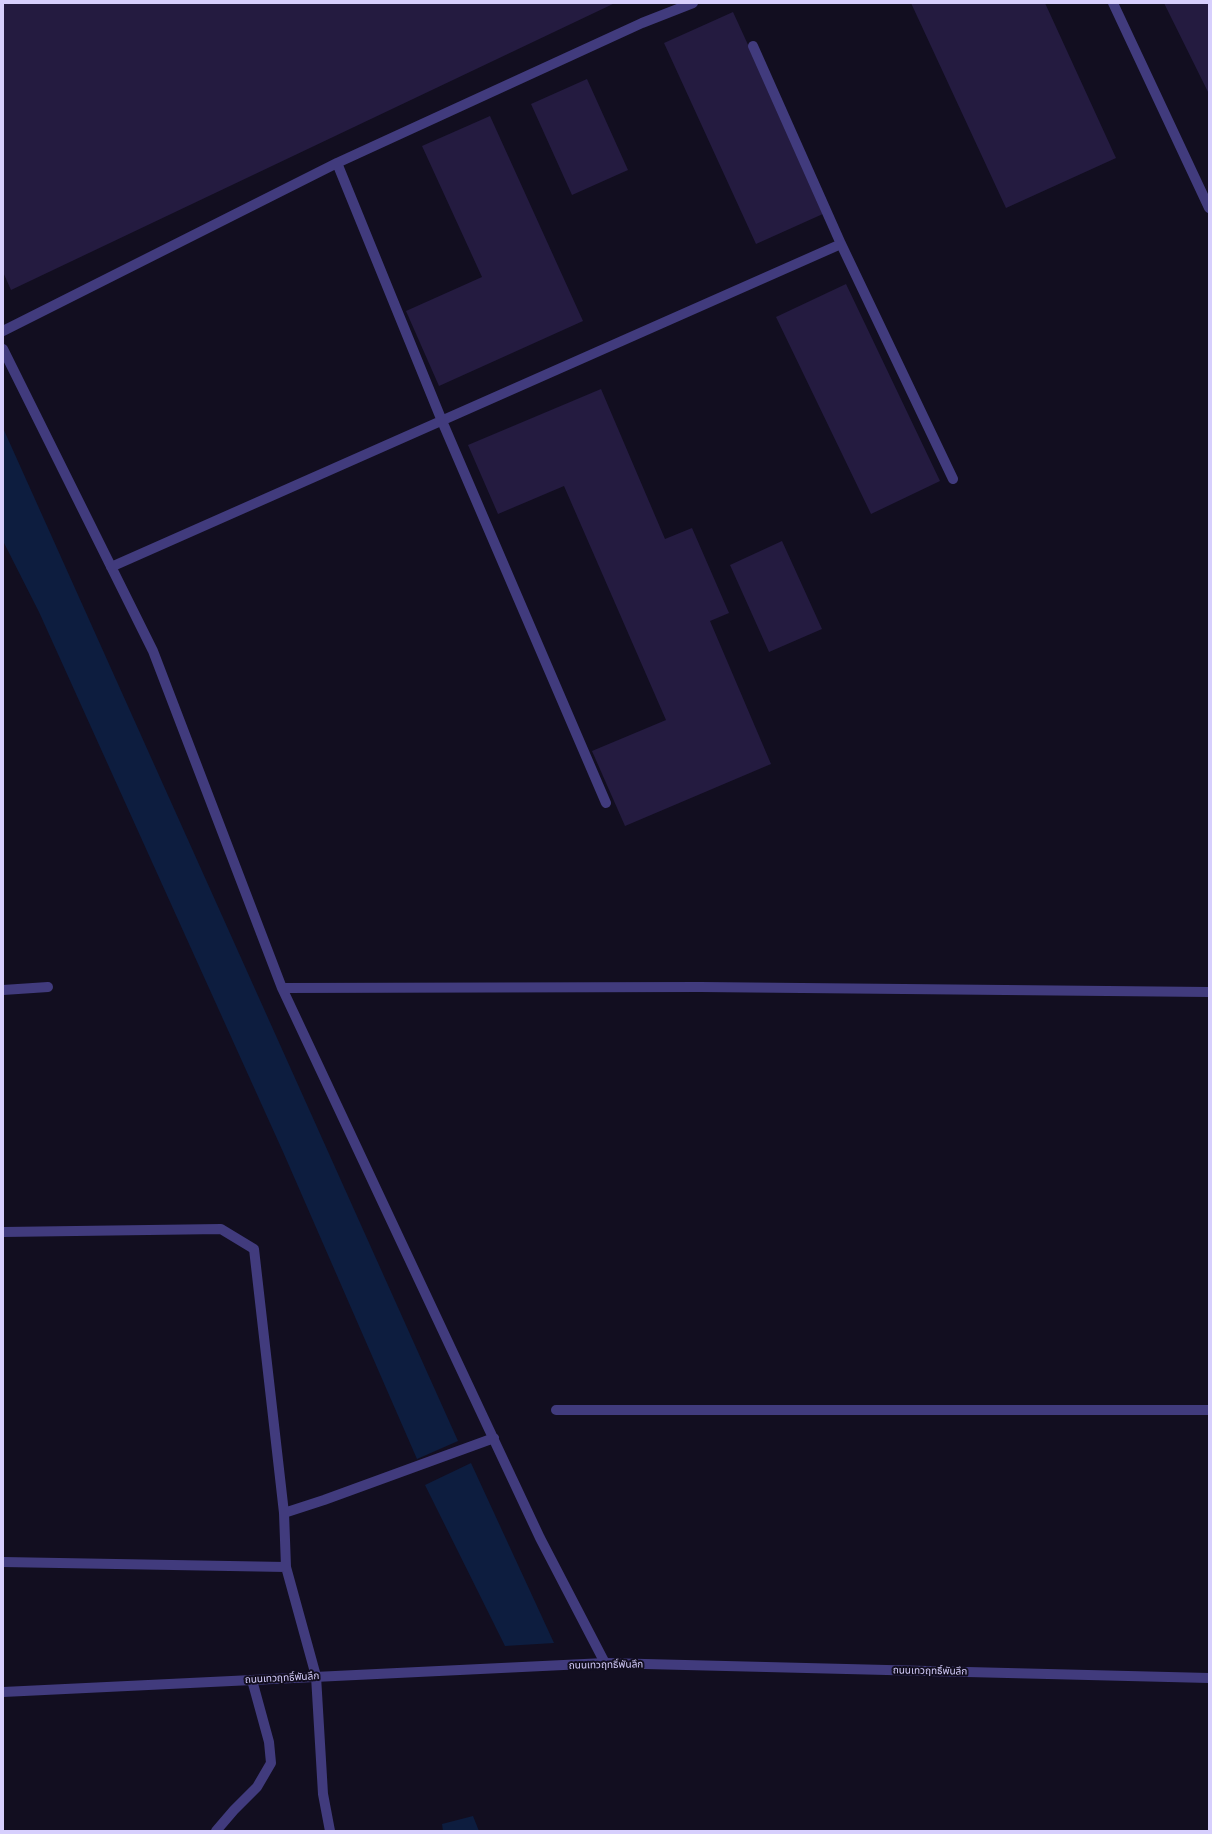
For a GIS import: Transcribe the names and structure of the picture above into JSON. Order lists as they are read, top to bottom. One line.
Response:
{"streets":{"street":["ถนนเทวฤทธิ์พันลึก"]}}
